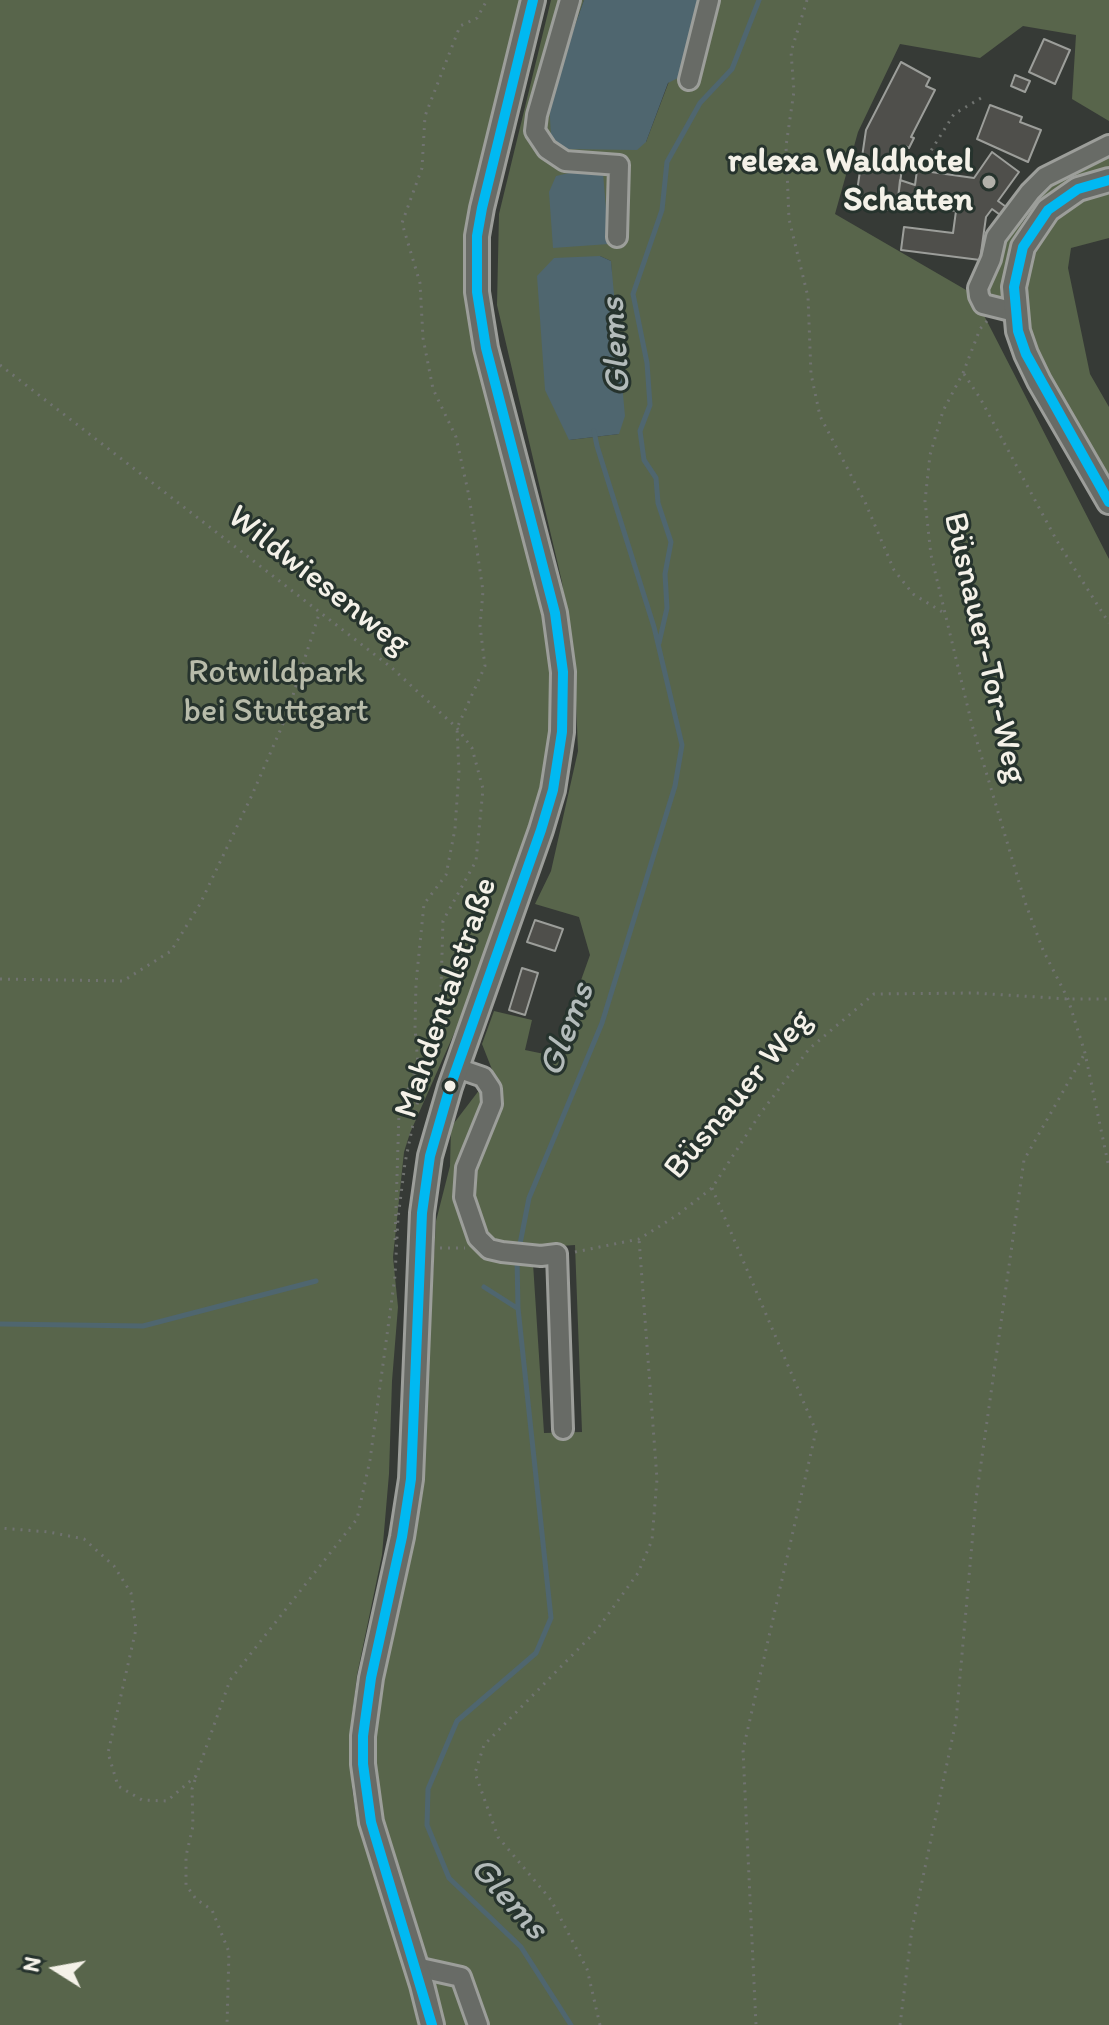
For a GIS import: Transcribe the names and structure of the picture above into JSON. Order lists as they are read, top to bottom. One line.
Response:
{"streets":{"main road":["Mahdentalstraße"],"path":["Wildwiesenweg","Büsnauer-Tor-Weg","Büsnauer Weg"]},"crossings":[["Büsnauer-Tor-Weg","Büsnauer Weg"]],"water":["Glems"],"parks":["Rotwildpark bei Stuttgart"],"places":["relexa Waldhotel Schatten"],"north":"left"}
